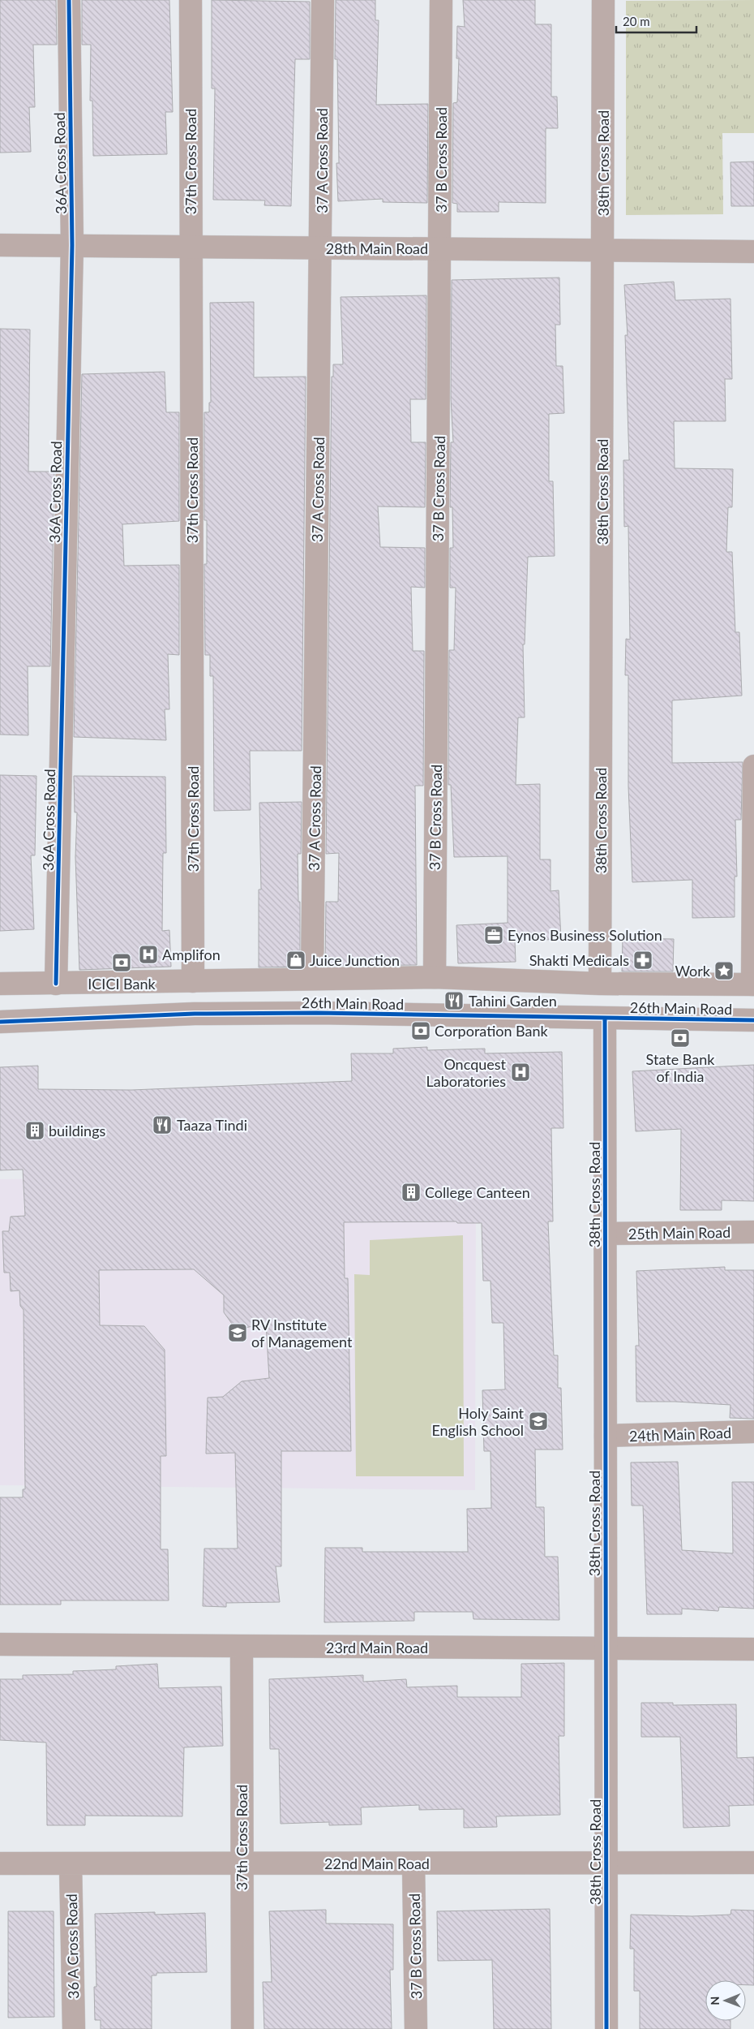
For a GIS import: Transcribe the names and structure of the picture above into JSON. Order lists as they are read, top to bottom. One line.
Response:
{"streets":{"street":["37 B Cross Road","37 A Cross Road","37th Cross Road","36A Cross Road","38th Cross Road","28th Main Road","26th Main Road","25th Main Road","24th Main Road","23rd Main Road","22nd Main Road","36 A Cross Road"]},"crossings":[["37 B Cross Road","28th Main Road"],["37 B Cross Road","26th Main Road"],["37 B Cross Road","22nd Main Road"],["37 A Cross Road","28th Main Road"],["37 A Cross Road","26th Main Road"],["37th Cross Road","28th Main Road"],["37th Cross Road","26th Main Road"],["37th Cross Road","23rd Main Road"],["37th Cross Road","22nd Main Road"],["36A Cross Road","28th Main Road"],["36A Cross Road","26th Main Road"],["38th Cross Road","28th Main Road"],["38th Cross Road","26th Main Road"],["38th Cross Road","25th Main Road"],["38th Cross Road","24th Main Road"],["38th Cross Road","23rd Main Road"],["38th Cross Road","22nd Main Road"],["22nd Main Road","36 A Cross Road"]],"places":{"office":["Eynos Business Solution"],"hospital":["Amplifon","Oncquest Laboratories"],"shop":["Juice Junction"],"pharmacy":["Shakti Medicals"],"bank":["ICICI Bank","Corporation Bank","State Bank of India"],"place":["Work"],"restaurant":["Tahini Garden","Taaza Tindi"],"building":["buildings","College Canteen"],"school or university":["RV Institute of Management","Holy Saint English School"]},"scale_bar":"20 m","north":"left"}
